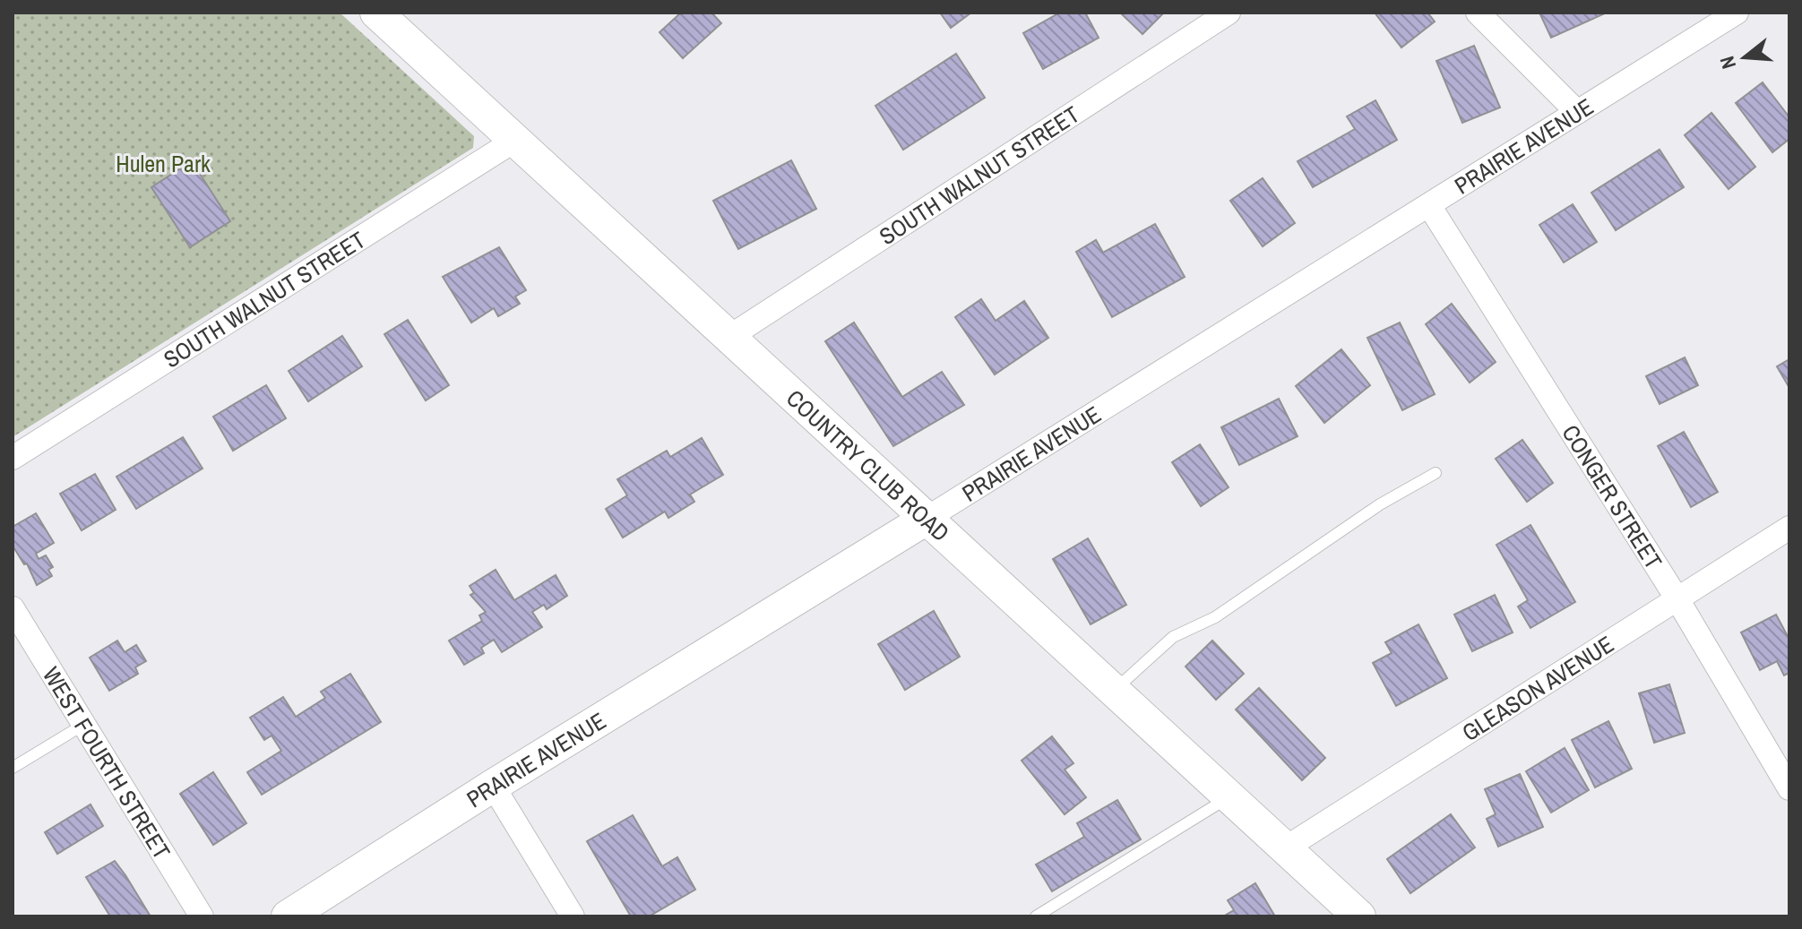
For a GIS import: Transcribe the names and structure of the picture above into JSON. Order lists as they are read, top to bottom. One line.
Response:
{"streets":{"main road":["PRAIRIE AVENUE","COUNTRY CLUB ROAD"],"street":["SOUTH WALNUT STREET","CONGER STREET","GLEASON AVENUE","WEST FOURTH STREET"]},"crossings":[["PRAIRIE AVENUE","COUNTRY CLUB ROAD"],["PRAIRIE AVENUE","CONGER STREET"],["SOUTH WALNUT STREET","COUNTRY CLUB ROAD"],["COUNTRY CLUB ROAD","GLEASON AVENUE"],["CONGER STREET","GLEASON AVENUE"]],"parks":["Hulen Park"],"north":"left"}
